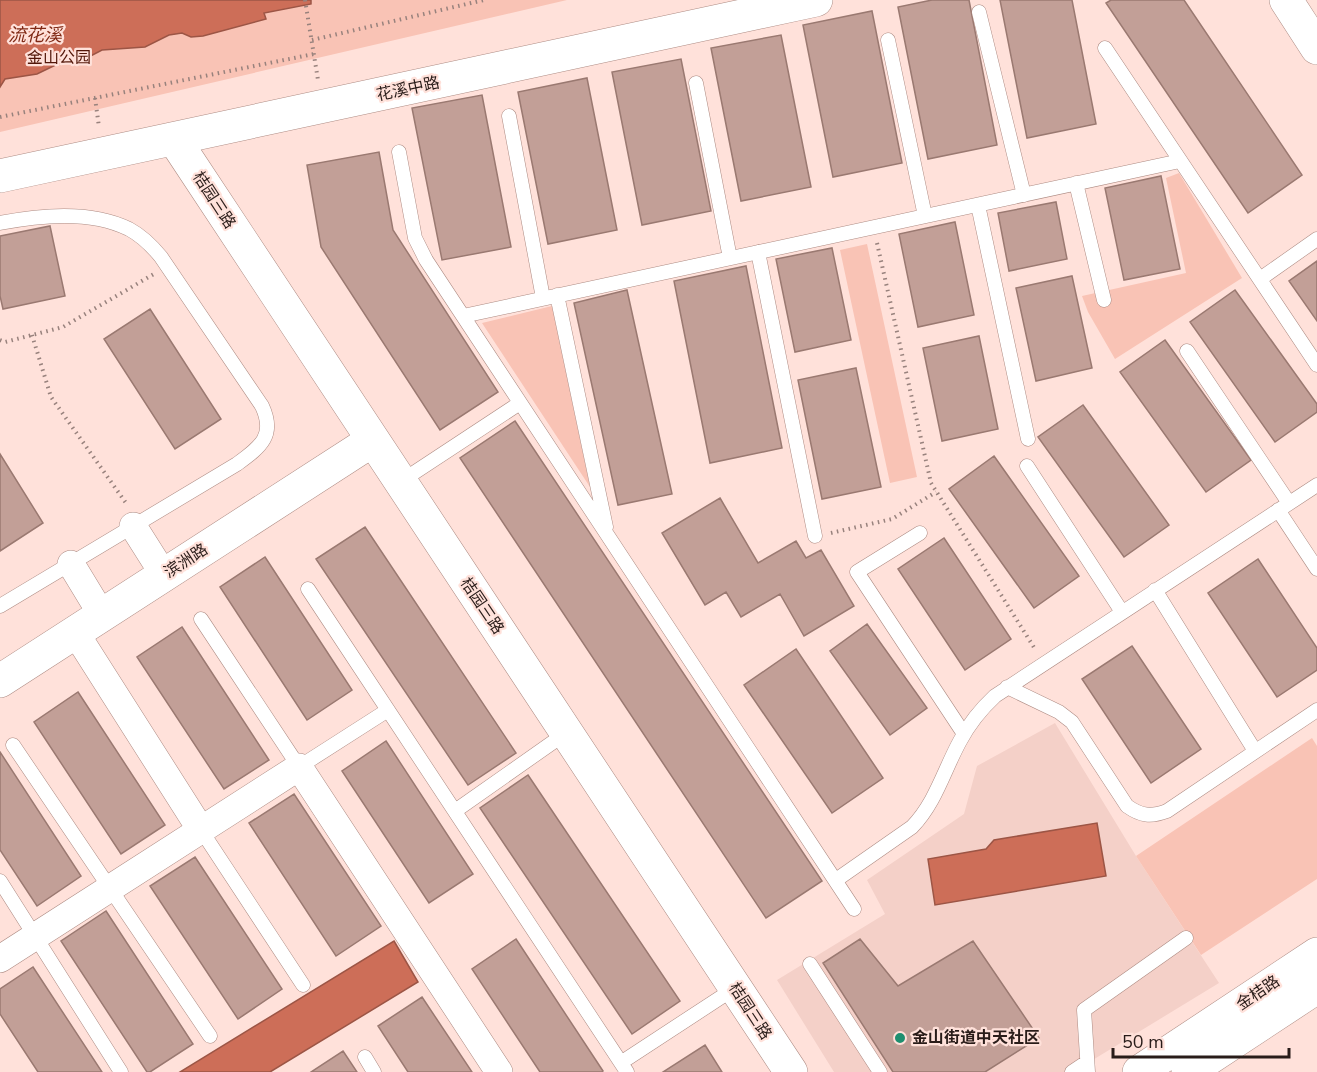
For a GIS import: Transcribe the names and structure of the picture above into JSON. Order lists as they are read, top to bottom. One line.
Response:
{"streets":{"street":["花溪中路","桔园三路","滨洲路","金桔路"]},"crossings":[["花溪中路","桔园三路"],["桔园三路","滨洲路"]],"water":["流花溪"],"parks":["金山公园"],"places":["金山街道中天社区"],"scale_bar":"50 m"}
